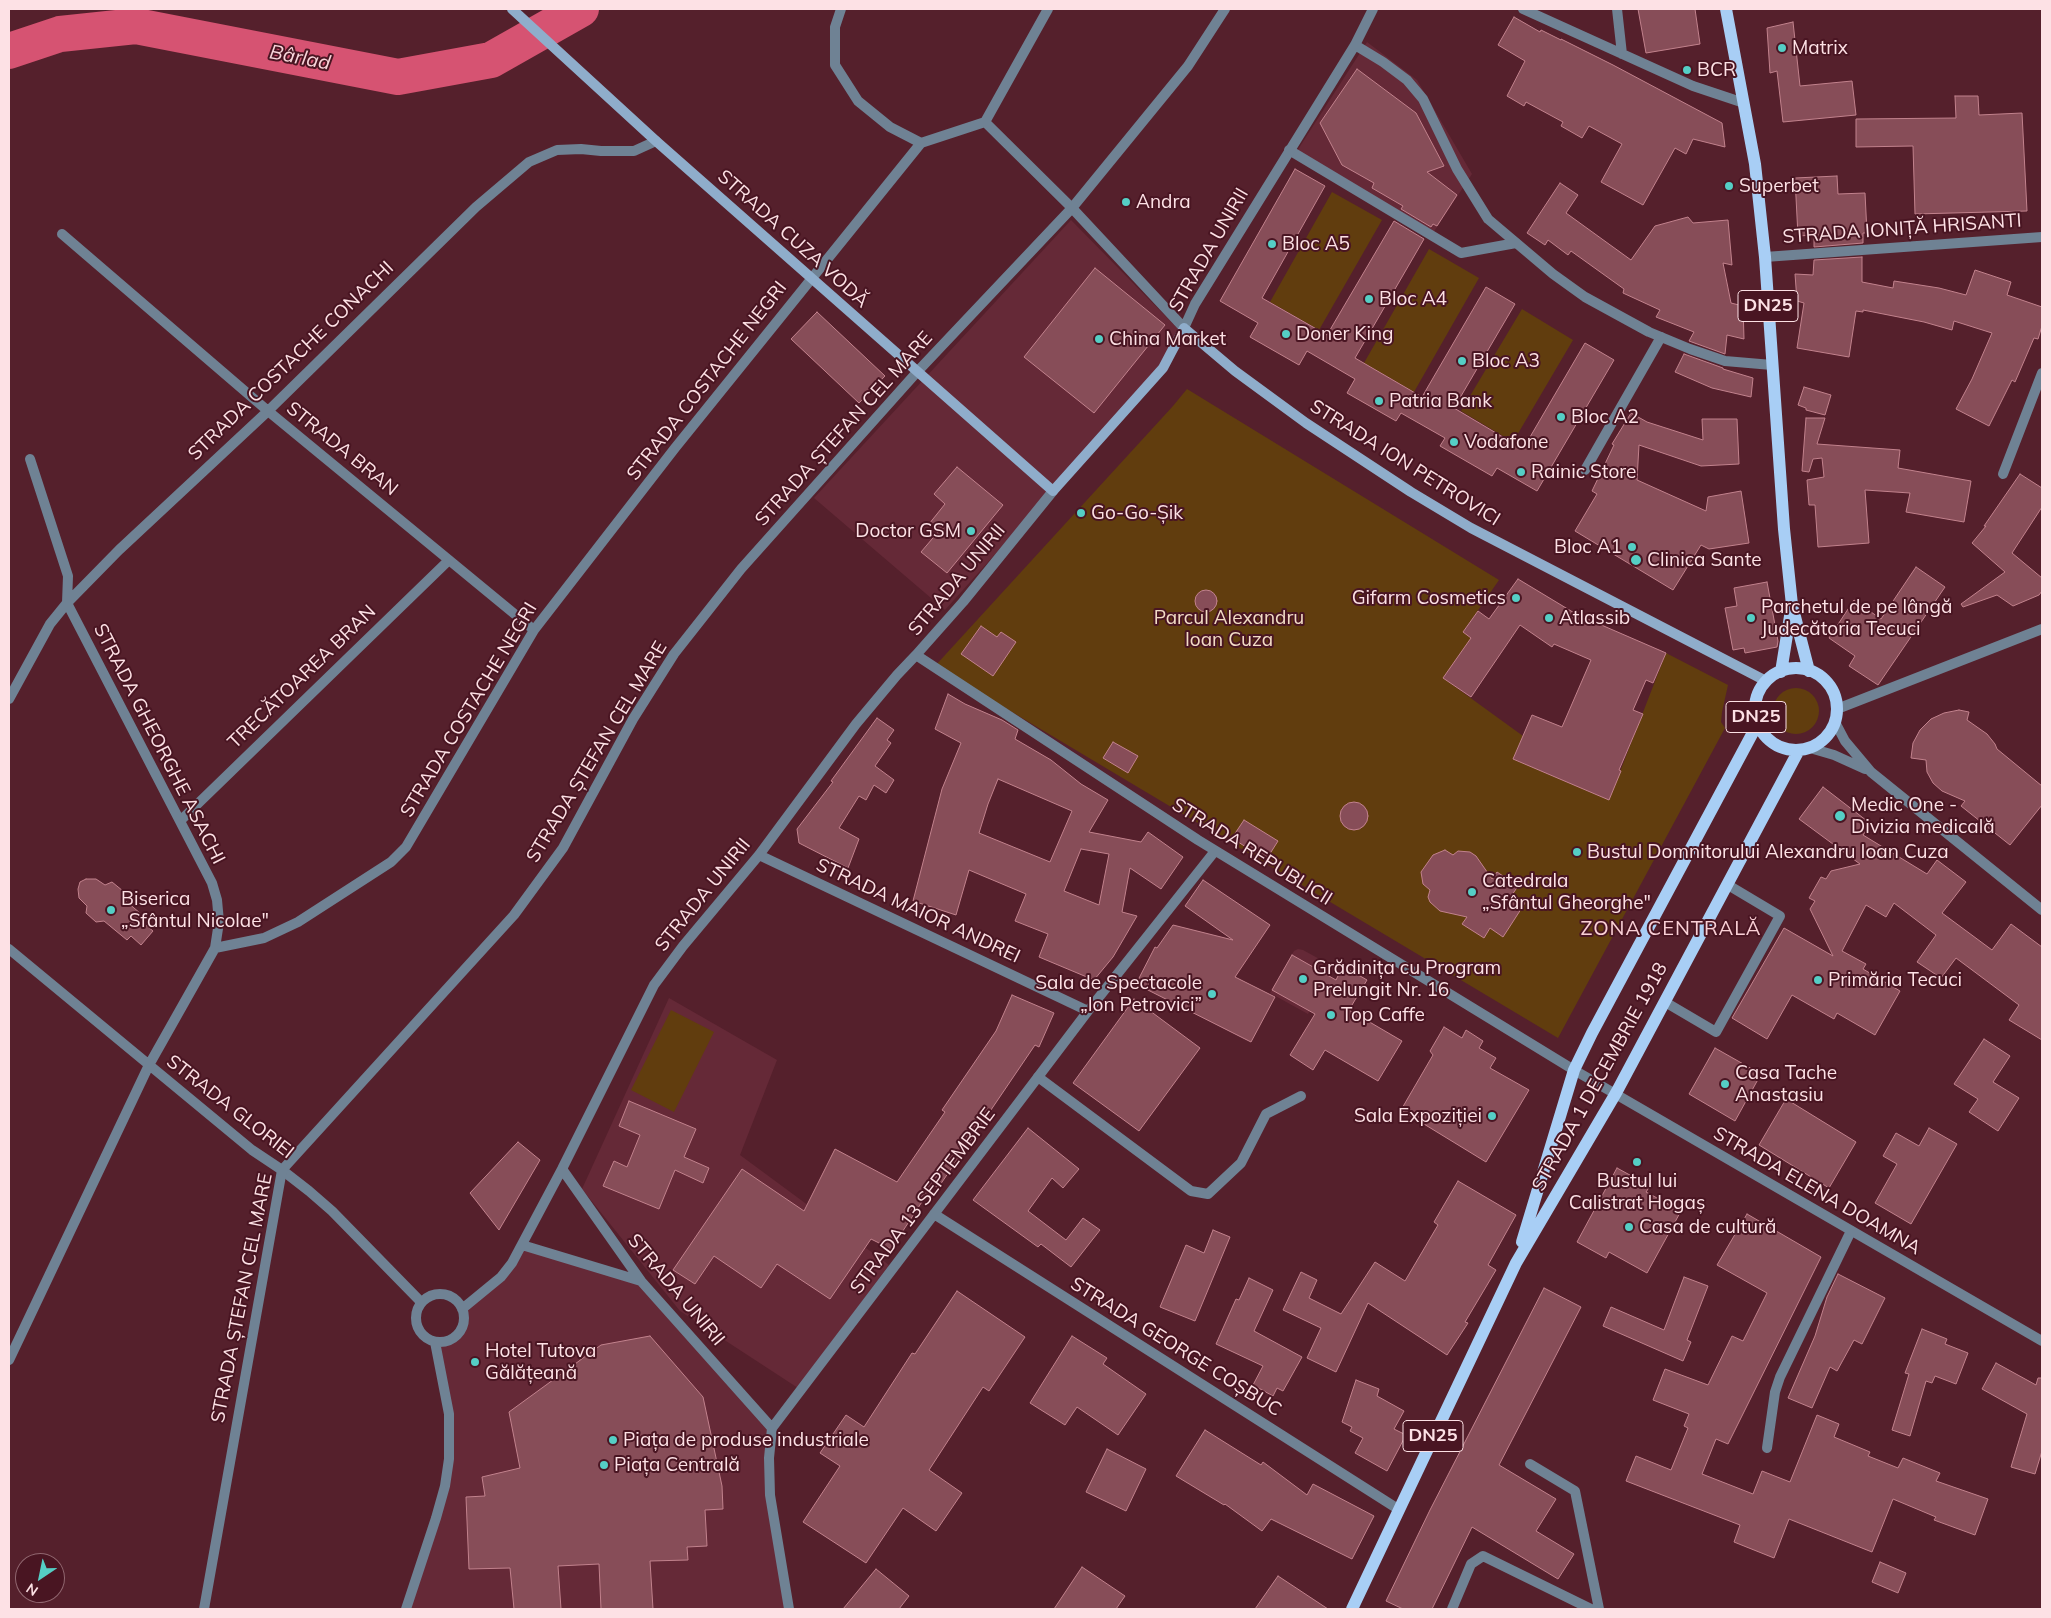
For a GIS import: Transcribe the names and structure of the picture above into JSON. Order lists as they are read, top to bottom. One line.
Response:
{"streets":{"main road":["STRADA CUZA VODĂ","STRADA UNIRII","DN25","STRADA ION PETROVICI","STRADA 1 DECEMBRIE 1918"],"street":["STRADA IONIȚĂ HRISANTI","STRADA COSTACHE CONACHI","STRADA COSTACHE NEGRI","STRADA ȘTEFAN CEL MARE","STRADA BRAN","TRECĂTOAREA BRAN","STRADA GHEORGHE ASACHI","STRADA REPUBLICII","STRADA MAIOR ANDREI","STRADA GLORIEI","STRADA ELENA DOAMNA","STRADA 13 SEPTEMBRIE","STRADA GEORGE COȘBUC"]},"crossings":[["STRADA IONIȚĂ HRISANTI","DN25"],["STRADA CUZA VODĂ","STRADA UNIRII"],["STRADA CUZA VODĂ","STRADA COSTACHE CONACHI"],["STRADA CUZA VODĂ","STRADA COSTACHE NEGRI"],["STRADA CUZA VODĂ","STRADA ȘTEFAN CEL MARE"],["STRADA UNIRII","STRADA ION PETROVICI"],["STRADA UNIRII","STRADA REPUBLICII"],["STRADA UNIRII","STRADA MAIOR ANDREI"],["STRADA UNIRII","STRADA GLORIEI"],["STRADA UNIRII","STRADA 13 SEPTEMBRIE"],["DN25","STRADA ION PETROVICI"],["DN25","STRADA 1 DECEMBRIE 1918"],["STRADA COSTACHE CONACHI","STRADA BRAN"],["STRADA COSTACHE CONACHI","STRADA GHEORGHE ASACHI"],["STRADA COSTACHE NEGRI","STRADA BRAN"],["STRADA COSTACHE NEGRI","STRADA GHEORGHE ASACHI"],["STRADA ȘTEFAN CEL MARE","STRADA ION PETROVICI"],["STRADA ȘTEFAN CEL MARE","STRADA GLORIEI"],["STRADA BRAN","TRECĂTOAREA BRAN"],["STRADA ION PETROVICI","STRADA 1 DECEMBRIE 1918"],["TRECĂTOAREA BRAN","STRADA GHEORGHE ASACHI"],["STRADA GHEORGHE ASACHI","STRADA GLORIEI"],["STRADA REPUBLICII","STRADA 1 DECEMBRIE 1918"],["STRADA REPUBLICII","STRADA ELENA DOAMNA"],["STRADA REPUBLICII","STRADA 13 SEPTEMBRIE"],["STRADA MAIOR ANDREI","STRADA 13 SEPTEMBRIE"],["STRADA 1 DECEMBRIE 1918","STRADA ELENA DOAMNA"],["STRADA 1 DECEMBRIE 1918","STRADA GEORGE COȘBUC"],["STRADA 13 SEPTEMBRIE","STRADA GEORGE COȘBUC"]],"districts":["ZONA CENTRALĂ"],"water":["Bârlad"],"parks":["Parcul Alexandru Ioan Cuza"],"places":["Matrix","BCR","Superbet","Andra","Bloc A5","Bloc A4","Doner King","China Market","Bloc A3","Patria Bank","Bloc A2","Vodafone","Rainic Store","Go-Go-Șik","Doctor GSM","Bloc A1","Clinica Sante","Gifarm Cosmetics","Atlassib","Parchetul de pe lângă Judecătoria Tecuci","Medic One - Divizia medicală","Bustul Domnitorului Alexandru Ioan Cuza","Catedrala „Sfântul Gheorghe\"","Biserica „Sfântul Nicolae\"","Grădinița cu Program Prelungit Nr. 16","Primăria Tecuci","Sala de Spectacole „Ion Petrovici”","Top Caffe","Casa Tache Anastasiu","Sala Expoziției","Bustul lui Calistrat Hogaș","Casa de cultură","Hotel Tutova Gălățeană","Piața de produse industriale","Piața Centrală"],"north":"bottom left"}
